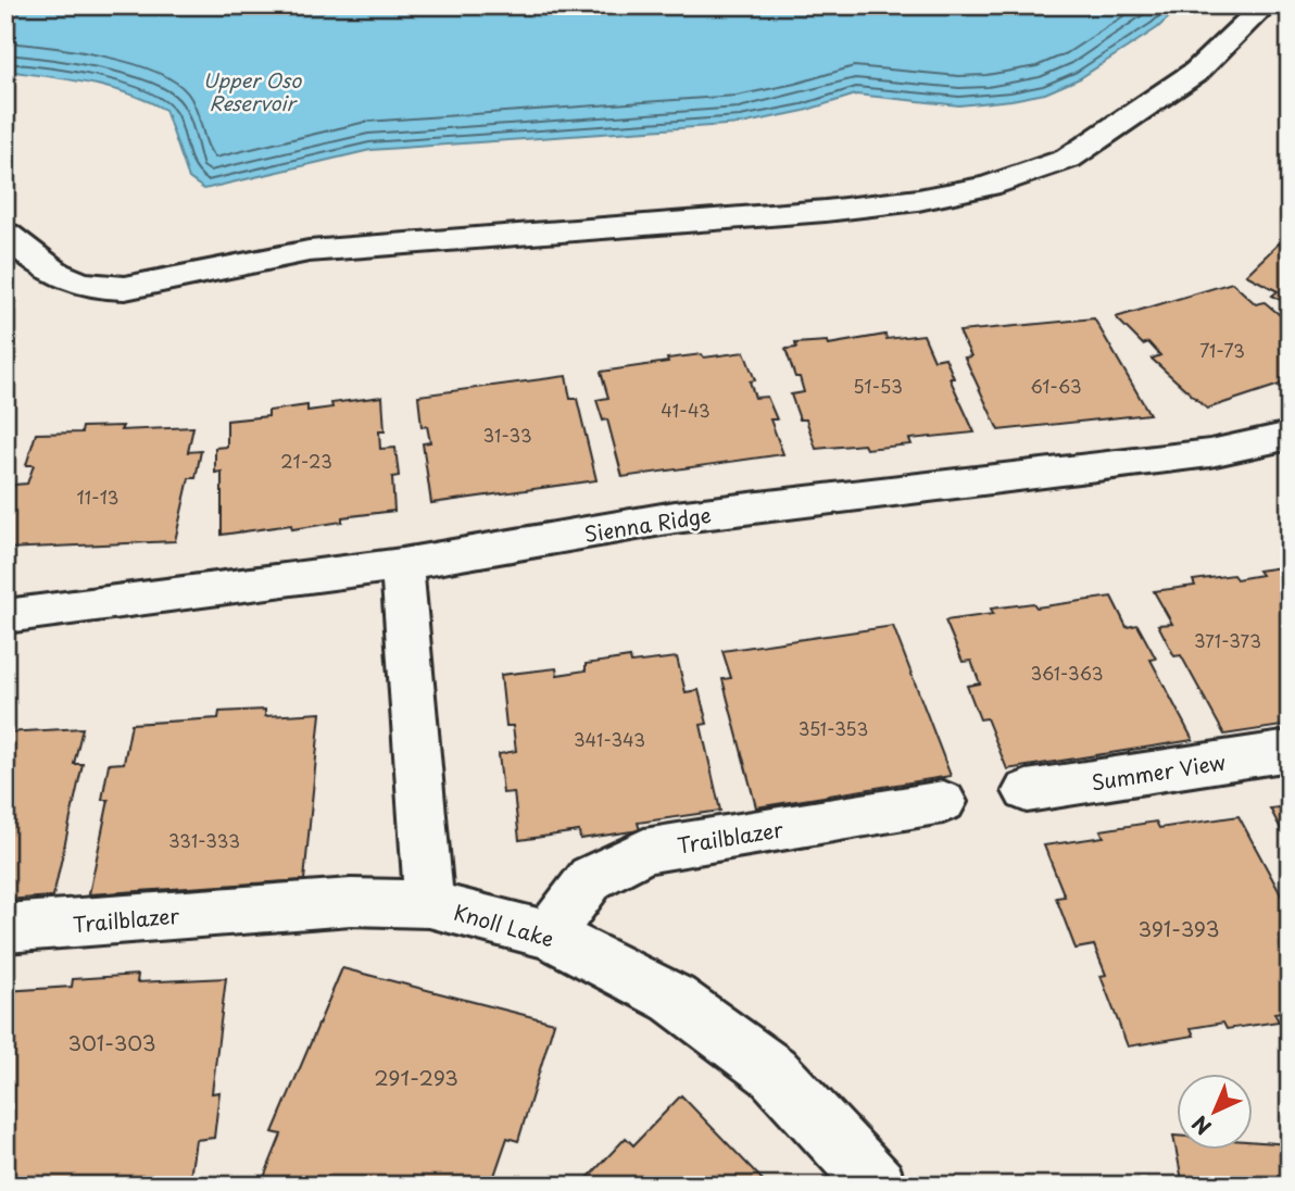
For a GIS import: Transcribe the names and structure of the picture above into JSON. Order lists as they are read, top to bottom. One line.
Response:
{"streets":{"street":["Sienna Ridge","Summer View","Trailblazer","Knoll Lake"]},"crossings":[["Sienna Ridge","Knoll Lake"],["Trailblazer","Knoll Lake"]],"water":["Upper Oso Reservoir"],"house_numbers":["71-73","51-53","61-63","41-43","31-33","21-23","11-13","371-373","361-363","351-353","341-343","331-333","391-393","301-303","291-293"],"north":"bottom left"}
